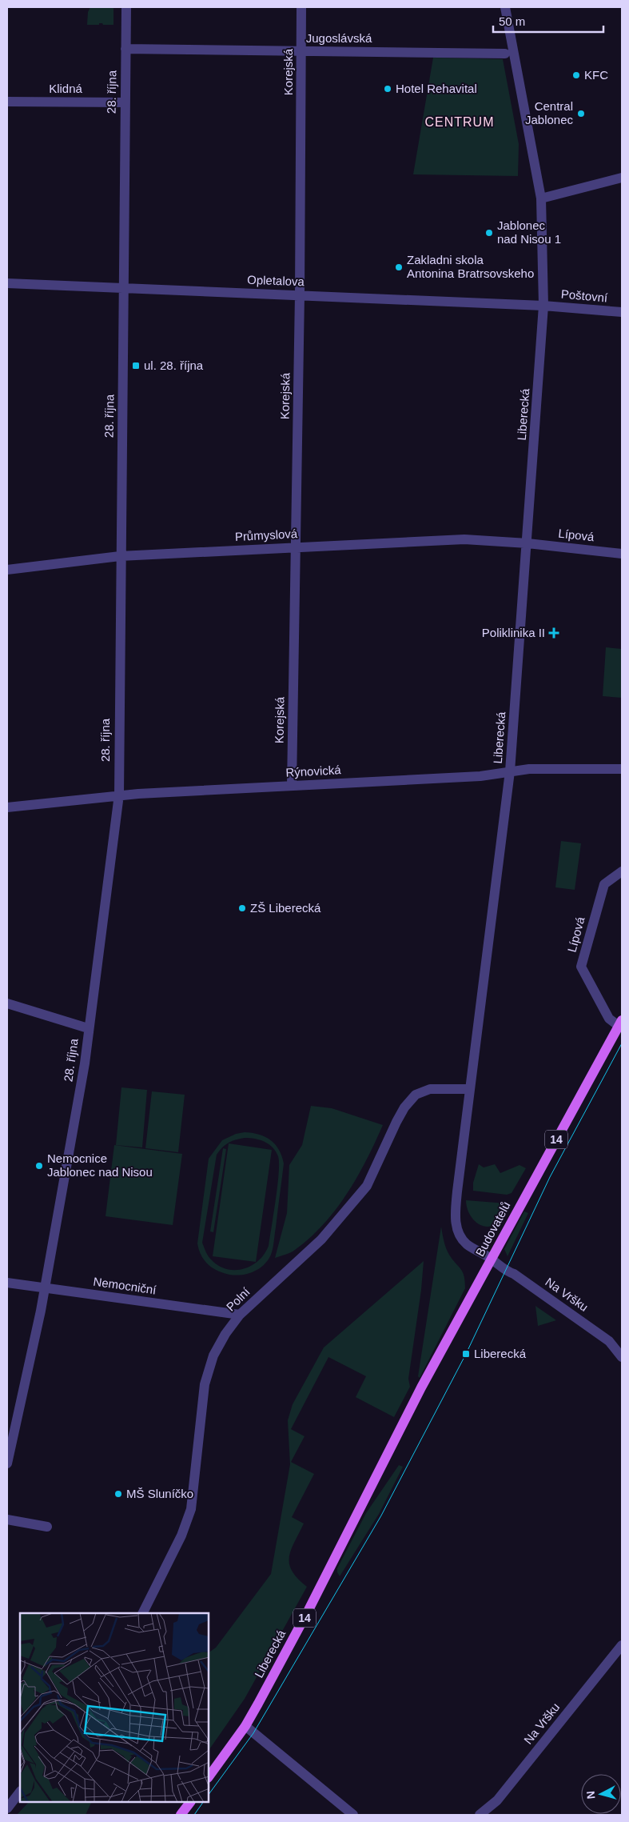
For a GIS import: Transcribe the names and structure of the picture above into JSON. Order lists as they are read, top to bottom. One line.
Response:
{"streets":{"main road":["Liberecká","14","Budovatelů"],"street":["Jugoslávská","Korejská","Klidná","28. října","Opletalova","Poštovní","Průmyslová","Lípová","Rýnovická","Nemocniční","Na Vršku","Polní"]},"crossings":[["Jugoslávská","Korejská"],["Jugoslávská","28. října"],["Korejská","Opletalova"],["Korejská","Průmyslová"],["Korejská","Rýnovická"],["Klidná","28. října"],["28. října","Opletalova"],["28. října","Průmyslová"],["28. října","Rýnovická"],["28. října","Nemocniční"],["Opletalova","Poštovní"],["Opletalova","Liberecká"],["Poštovní","Liberecká"],["Liberecká","Průmyslová"],["Liberecká","Lípová"],["Liberecká","Rýnovická"],["Liberecká","Budovatelů"],["Liberecká","Na Vršku"],["Liberecká","Polní"],["Průmyslová","Lípová"],["Lípová","Budovatelů"],["Budovatelů","Na Vršku"],["Nemocniční","Polní"]],"districts":["CENTRUM"],"places":{"other":["KFC","Hotel Rehavital","Central Jablonec","Jablonec nad Nisou 1","Zakladni skola Antonina Bratrsovskeho","ZŠ Liberecká","Nemocnice Jablonec nad Nisou","MŠ Sluníčko"],"transit":["ul. 28. října","Liberecká"],"health":["Poliklinika II"]},"scale_bar":"50 m","north":"left"}
